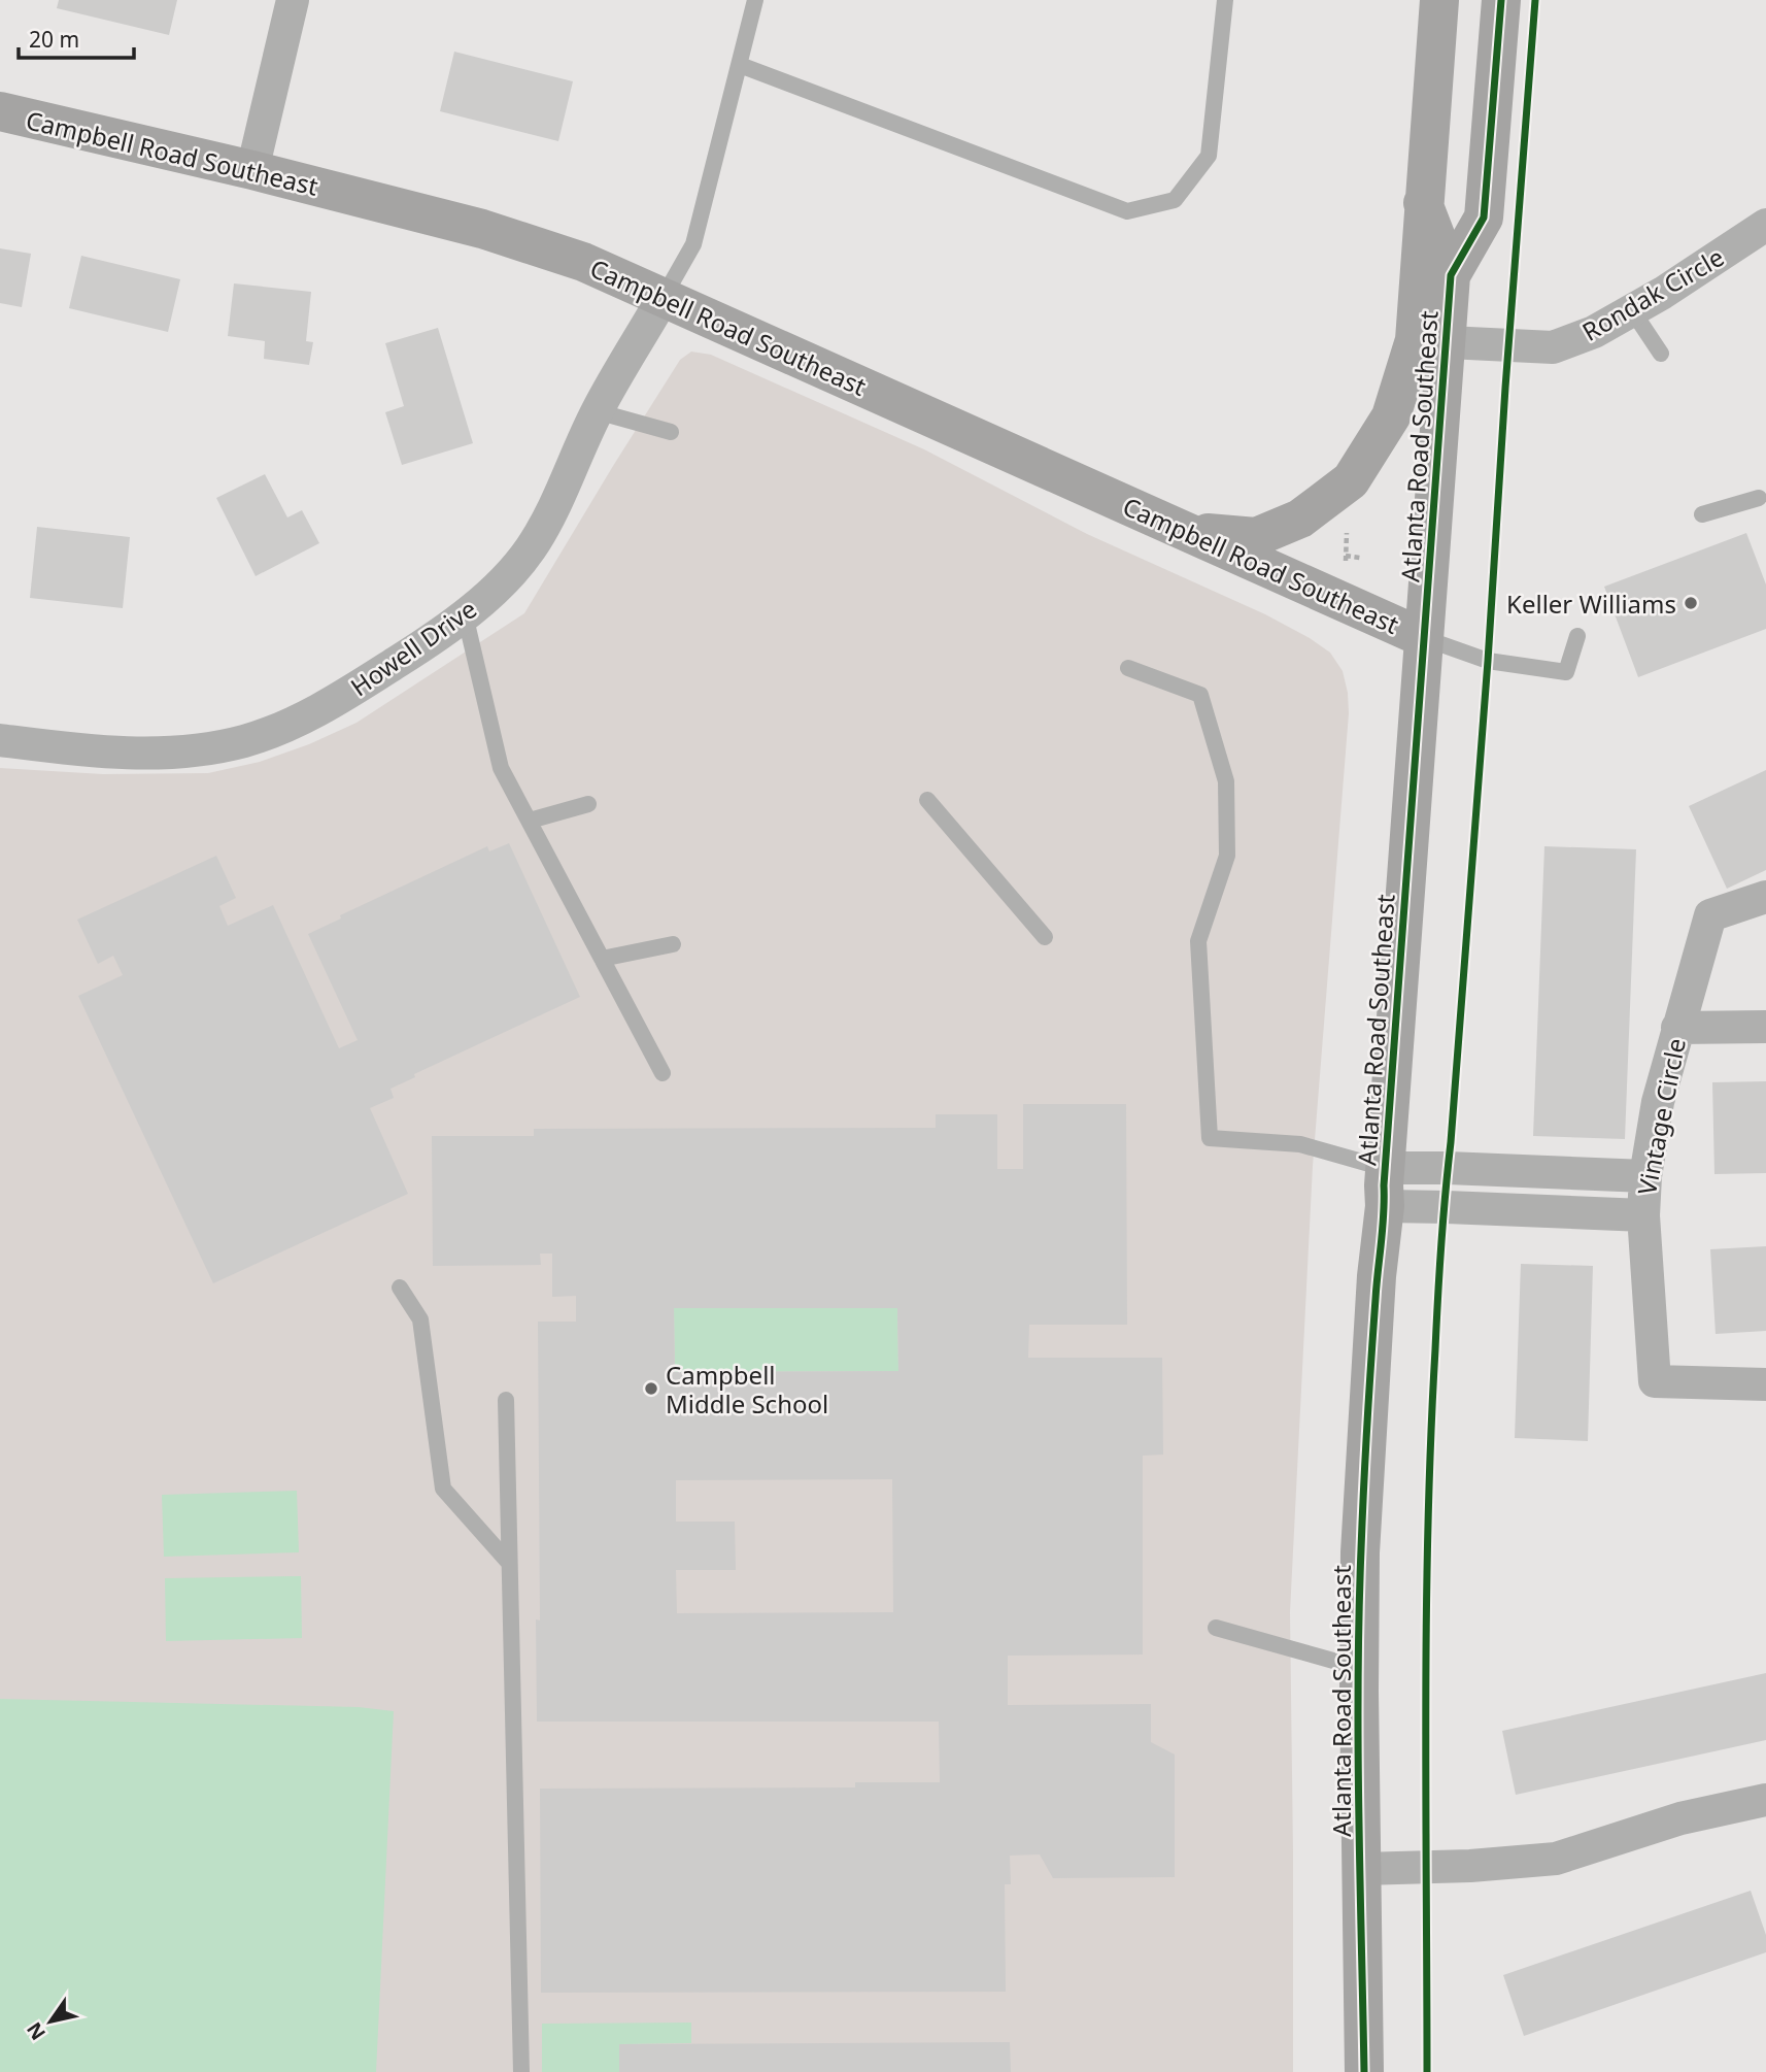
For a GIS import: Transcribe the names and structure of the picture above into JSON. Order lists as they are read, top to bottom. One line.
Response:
{"streets":{"main road":["Campbell Road Southeast","Atlanta Road Southeast"],"street":["Rondak Circle","Howell Drive","Vintage Circle"]},"crossings":[["Campbell Road Southeast","Atlanta Road Southeast"],["Campbell Road Southeast","Howell Drive"],["Rondak Circle","Atlanta Road Southeast"]],"places":["Keller Williams","Campbell Middle School"],"scale_bar":"20 m","north":"bottom left"}
